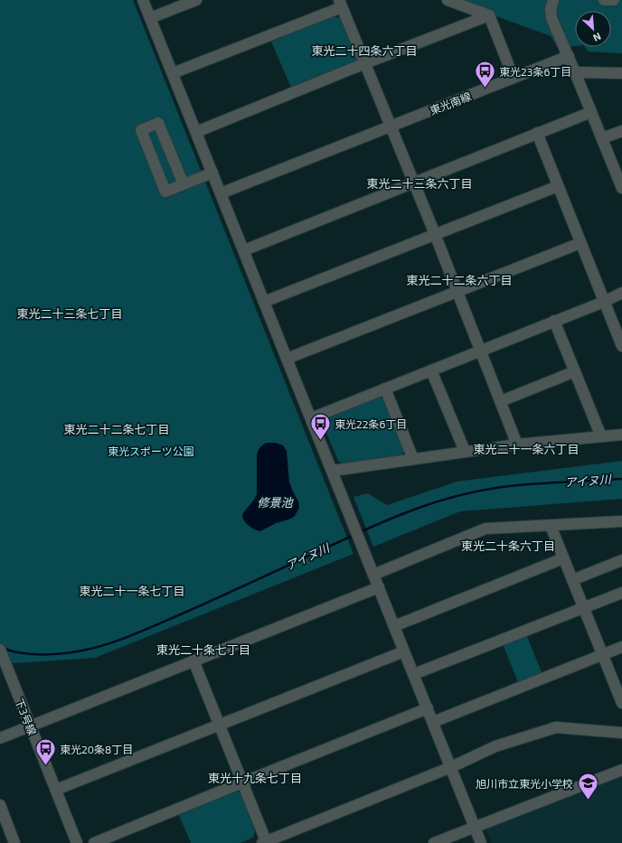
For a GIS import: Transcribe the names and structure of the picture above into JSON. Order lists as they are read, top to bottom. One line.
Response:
{"streets":{"street":["東光南線","下3号線"]},"districts":["東光二十四条六丁目","東光二十三条六丁目","東光二十二条六丁目","東光二十三条七丁目","東光二十二条七丁目","東光二十一条六丁目","東光二十条六丁目","東光二十一条七丁目","東光二十条七丁目","東光十九条七丁目"],"water":["アイヌ川","修景池"],"parks":["東光スポーツ公園"],"places":{"bus stop":["東光23条6丁目","東光22条6丁目","東光20条8丁目"],"school or university":["旭川市立東光小学校"]},"north":"bottom right"}
